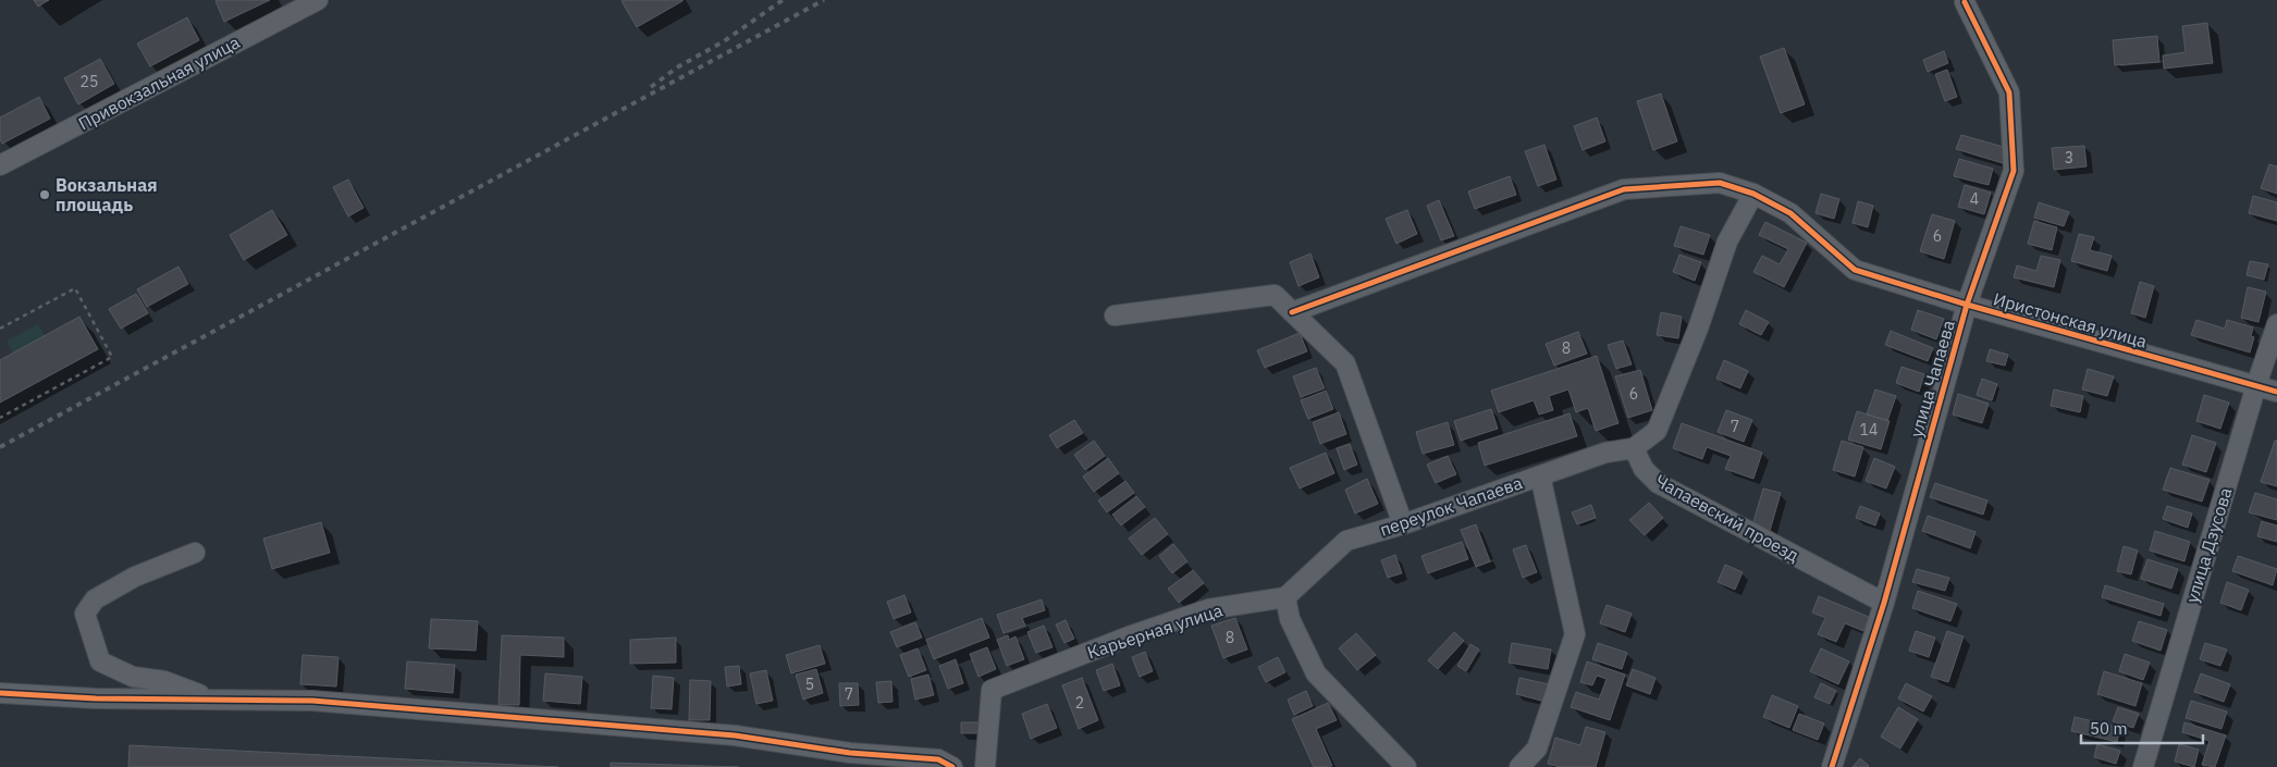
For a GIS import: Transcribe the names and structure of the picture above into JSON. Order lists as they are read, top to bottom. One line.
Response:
{"streets":{"street":["Привокзальная улица","Иристонская улица","улица Чапаева","переулок Чапаева","Чапаевский проезд","улица Дзусова","Карьерная улица"]},"crossings":[["Иристонская улица","улица Чапаева"],["Иристонская улица","улица Дзусова"],["улица Чапаева","Чапаевский проезд"],["переулок Чапаева","Чапаевский проезд"],["переулок Чапаева","Карьерная улица"]],"places":["Вокзальная площадь"],"house_numbers":["25","3","4","6","8","6","7","14","8","5","7","2"],"scale_bar":"50 m"}
